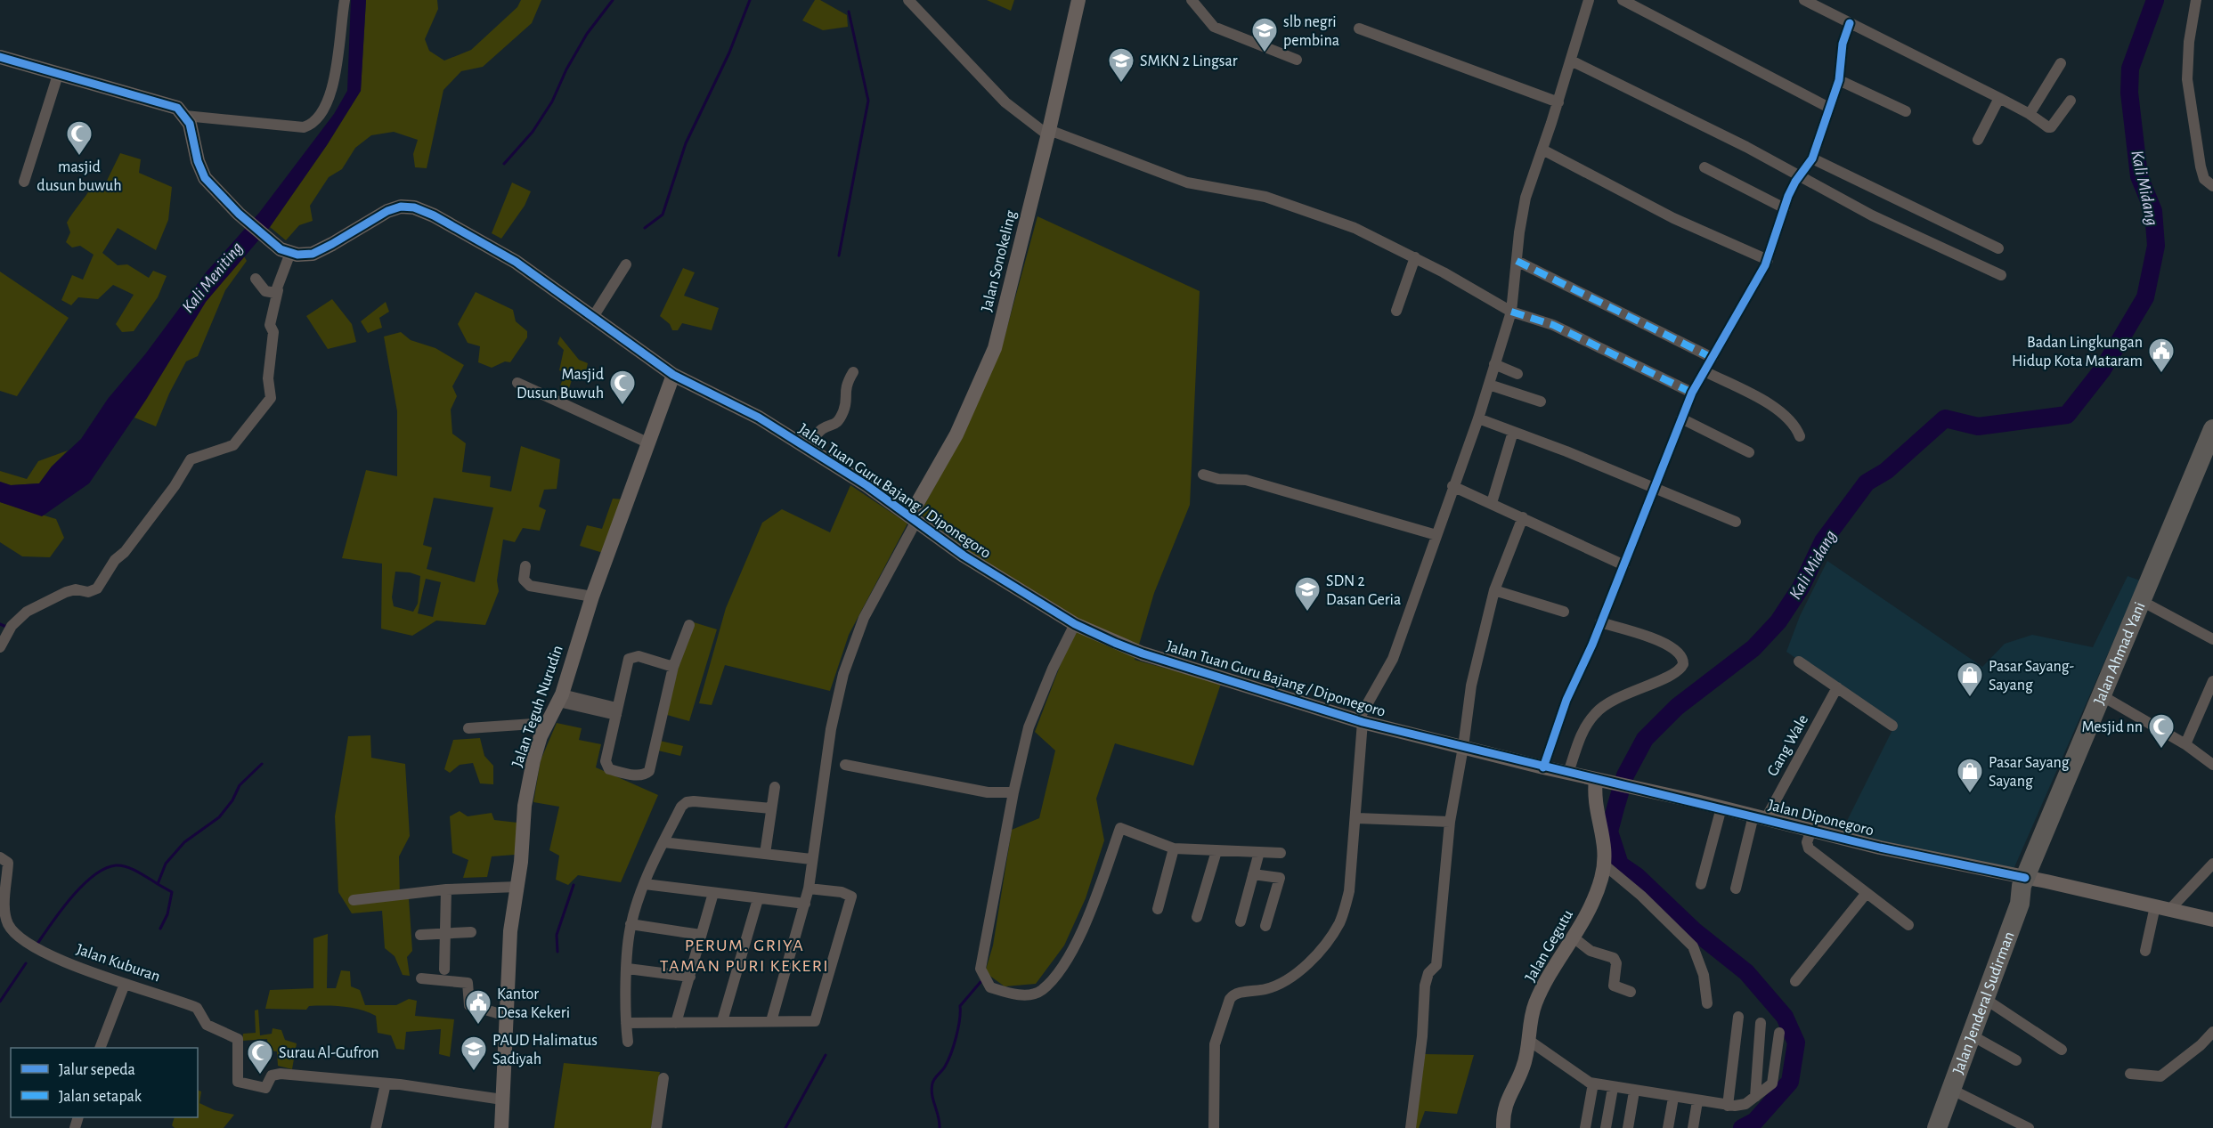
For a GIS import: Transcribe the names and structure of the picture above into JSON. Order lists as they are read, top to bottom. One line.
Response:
{"streets":{"highway":["Jalan Ahmad Yani","Jalan Jenderal Sudirman"],"street":["Jalan Sonokeling","Jalan Tuan Guru Bajang / Diponegoro","Jalan Teguh Nurudin","Gang Wale","Jalan Diponegoro","Jalan Gegutu","Jalan Kuburan"]},"crossings":[["Jalan Sonokeling","Jalan Tuan Guru Bajang / Diponegoro"],["Jalan Tuan Guru Bajang / Diponegoro","Jalan Teguh Nurudin"],["Jalan Tuan Guru Bajang / Diponegoro","Jalan Diponegoro"],["Jalan Tuan Guru Bajang / Diponegoro","Jalan Gegutu"],["Jalan Ahmad Yani","Jalan Diponegoro"],["Jalan Ahmad Yani","Jalan Jenderal Sudirman"],["Gang Wale","Jalan Diponegoro"],["Jalan Diponegoro","Jalan Jenderal Sudirman"]],"districts":["PERUM. GRIYA TAMAN PURI KEKERI"],"water":["Kali Midang","Kali Meniting"],"places":{"school or university":["slb negri pembina","SMKN 2 Lingsar","SDN 2 Dasan Geria","PAUD Halimatus Sadiyah"],"mosque":["masjid dusun buwuh","Masjid Dusun Buwuh","Mesjid nn","Surau Al-Gufron"],"public building":["Badan Lingkungan Hidup Kota Mataram","Kantor Desa Kekeri"],"shop":["Pasar Sayang- Sayang","Pasar Sayang Sayang"]},"legend":["Jalur sepeda","Jalan setapak"]}
